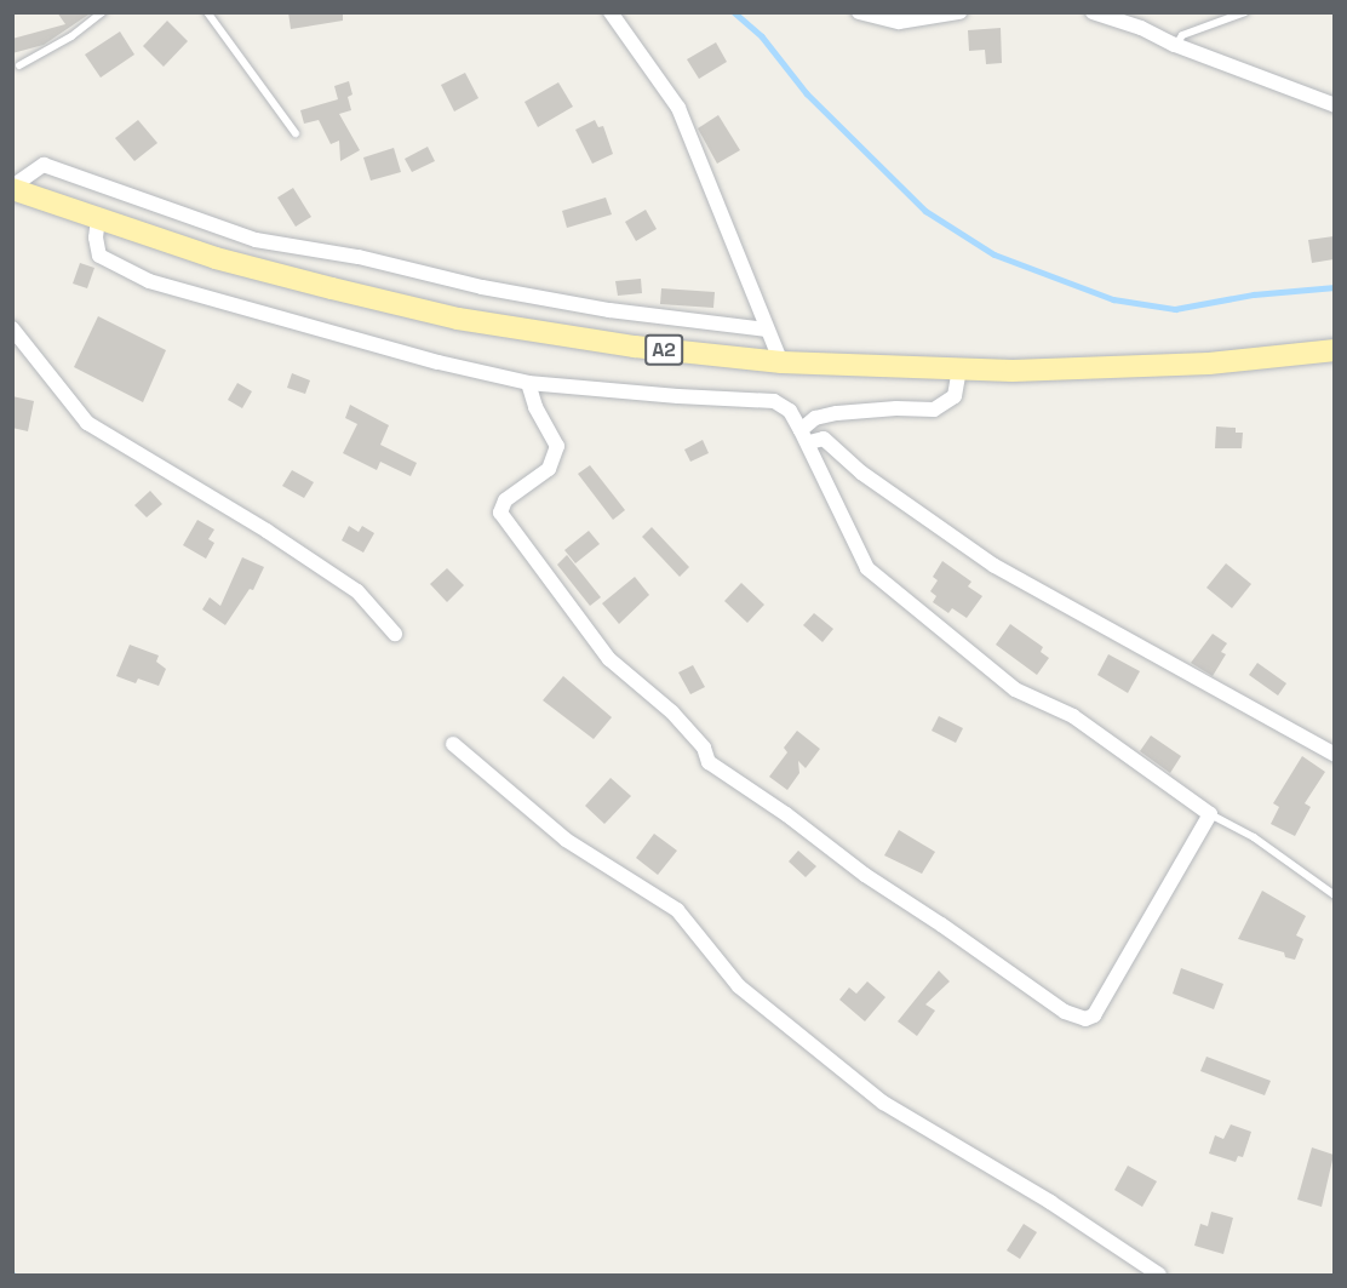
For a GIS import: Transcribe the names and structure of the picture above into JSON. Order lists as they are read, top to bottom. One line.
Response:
{"streets":{"main road":["A2"]}}
